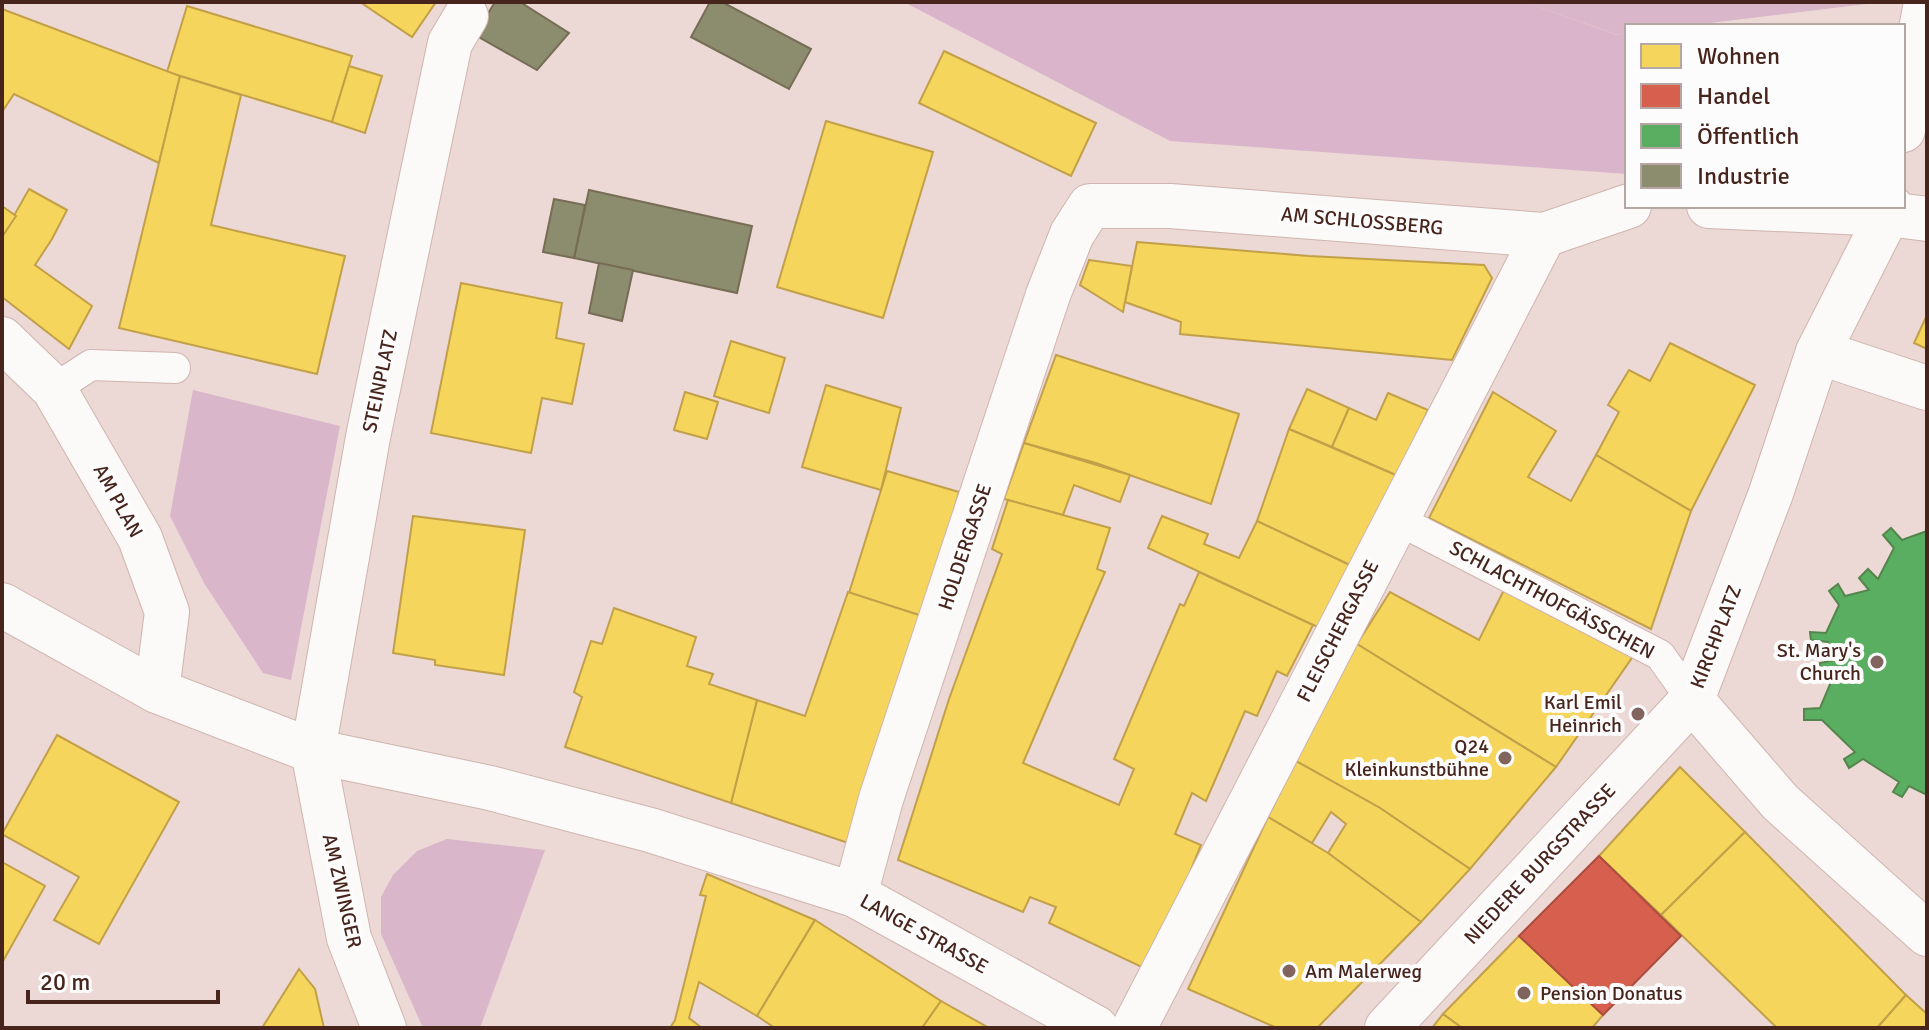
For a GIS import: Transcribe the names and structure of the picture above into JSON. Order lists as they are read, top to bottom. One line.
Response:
{"streets":{"street":["AM SCHLOSSBERG","STEINPLATZ","AM PLAN","HOLDERGASSE","FLEISCHERGASSE","KIRCHPLATZ","NIEDERE BURGSTRASSE","AM ZWINGER","LANGE STRASSE"],"lane":["SCHLACHTHOFGÄSSCHEN"]},"crossings":[["AM SCHLOSSBERG","HOLDERGASSE"],["AM SCHLOSSBERG","FLEISCHERGASSE"],["STEINPLATZ","AM ZWINGER"],["STEINPLATZ","LANGE STRASSE"],["HOLDERGASSE","LANGE STRASSE"],["SCHLACHTHOFGÄSSCHEN","FLEISCHERGASSE"],["SCHLACHTHOFGÄSSCHEN","KIRCHPLATZ"],["SCHLACHTHOFGÄSSCHEN","NIEDERE BURGSTRASSE"],["KIRCHPLATZ","NIEDERE BURGSTRASSE"],["AM ZWINGER","LANGE STRASSE"]],"places":["St. Mary's Church","Karl Emil Heinrich","Q24 Kleinkunstbühne","Am Malerweg","Pension Donatus"],"legend":["Wohnen","Handel","Öffentlich","Industrie"],"scale_bar":"20 m"}
